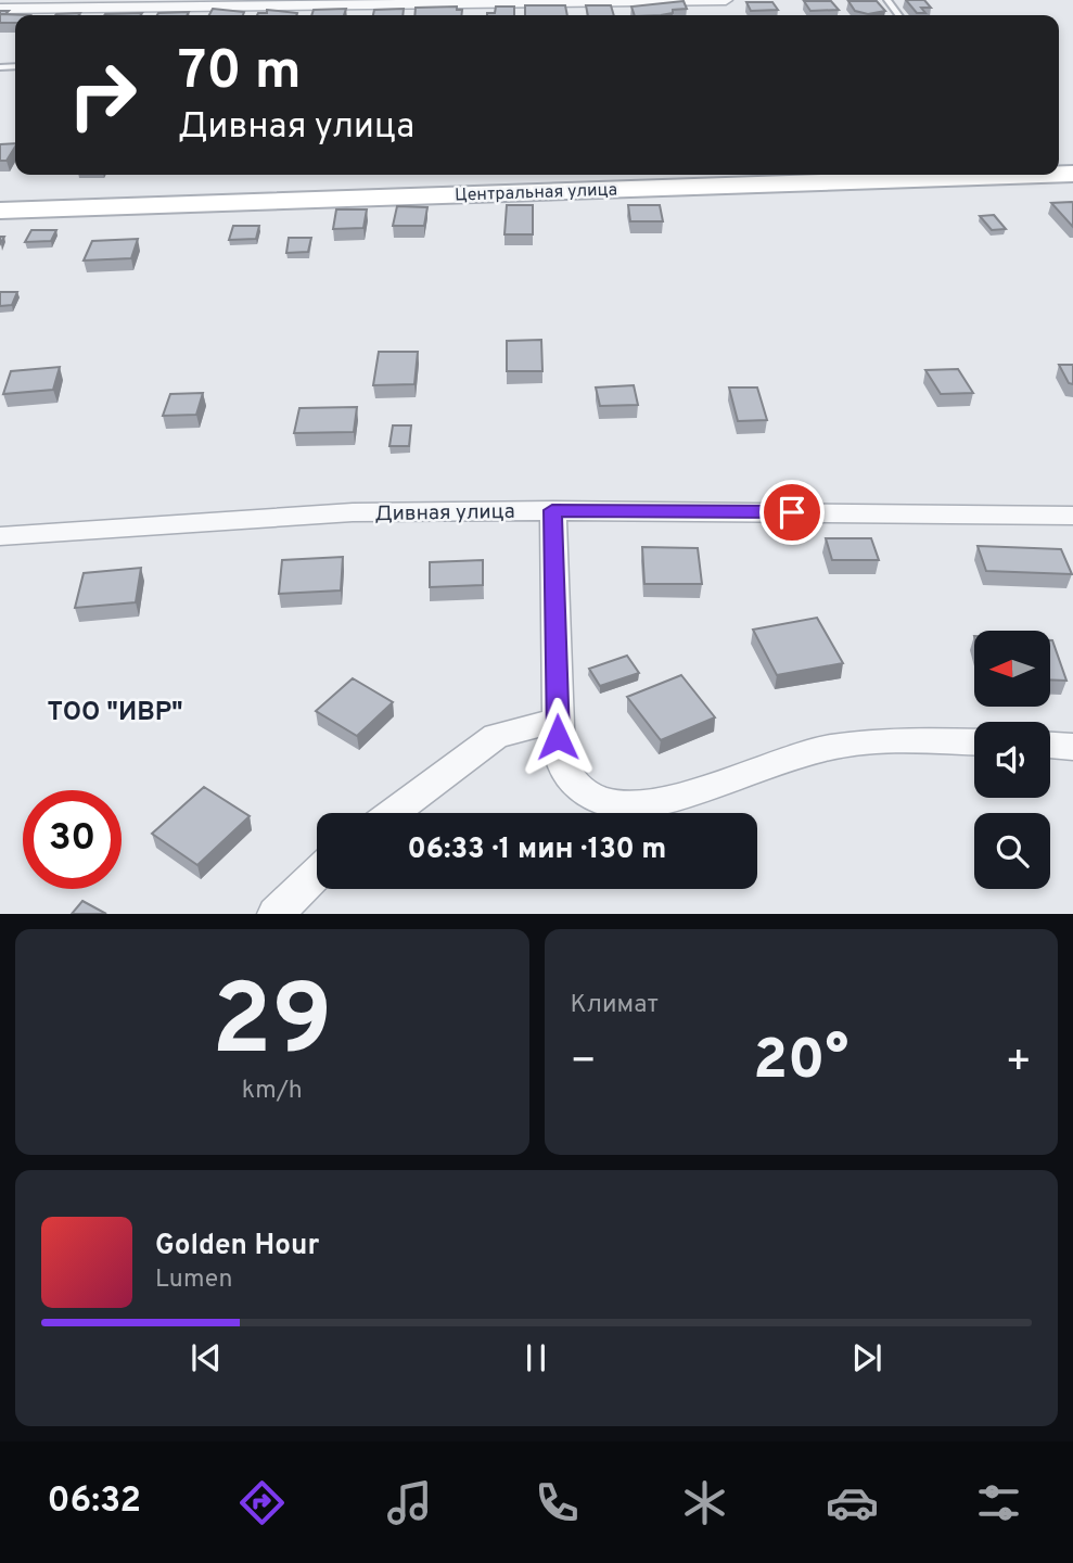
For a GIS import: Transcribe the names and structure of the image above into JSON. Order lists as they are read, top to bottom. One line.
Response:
{"streets":{"street":["Центральная улица","Дивная улица"]},"districts":["ТОО \"ИВР\""],"north":"left","page":{"turn":["70 m","Дивная улица"],"limit":"30","trip":"06:33 · 1 мин · 130 m","tile":[["29","km/h"],"Климат"],"heat":["−","20°","+"],"song":["Golden Hour","Lumen"],"tabs":"06:32"}}
